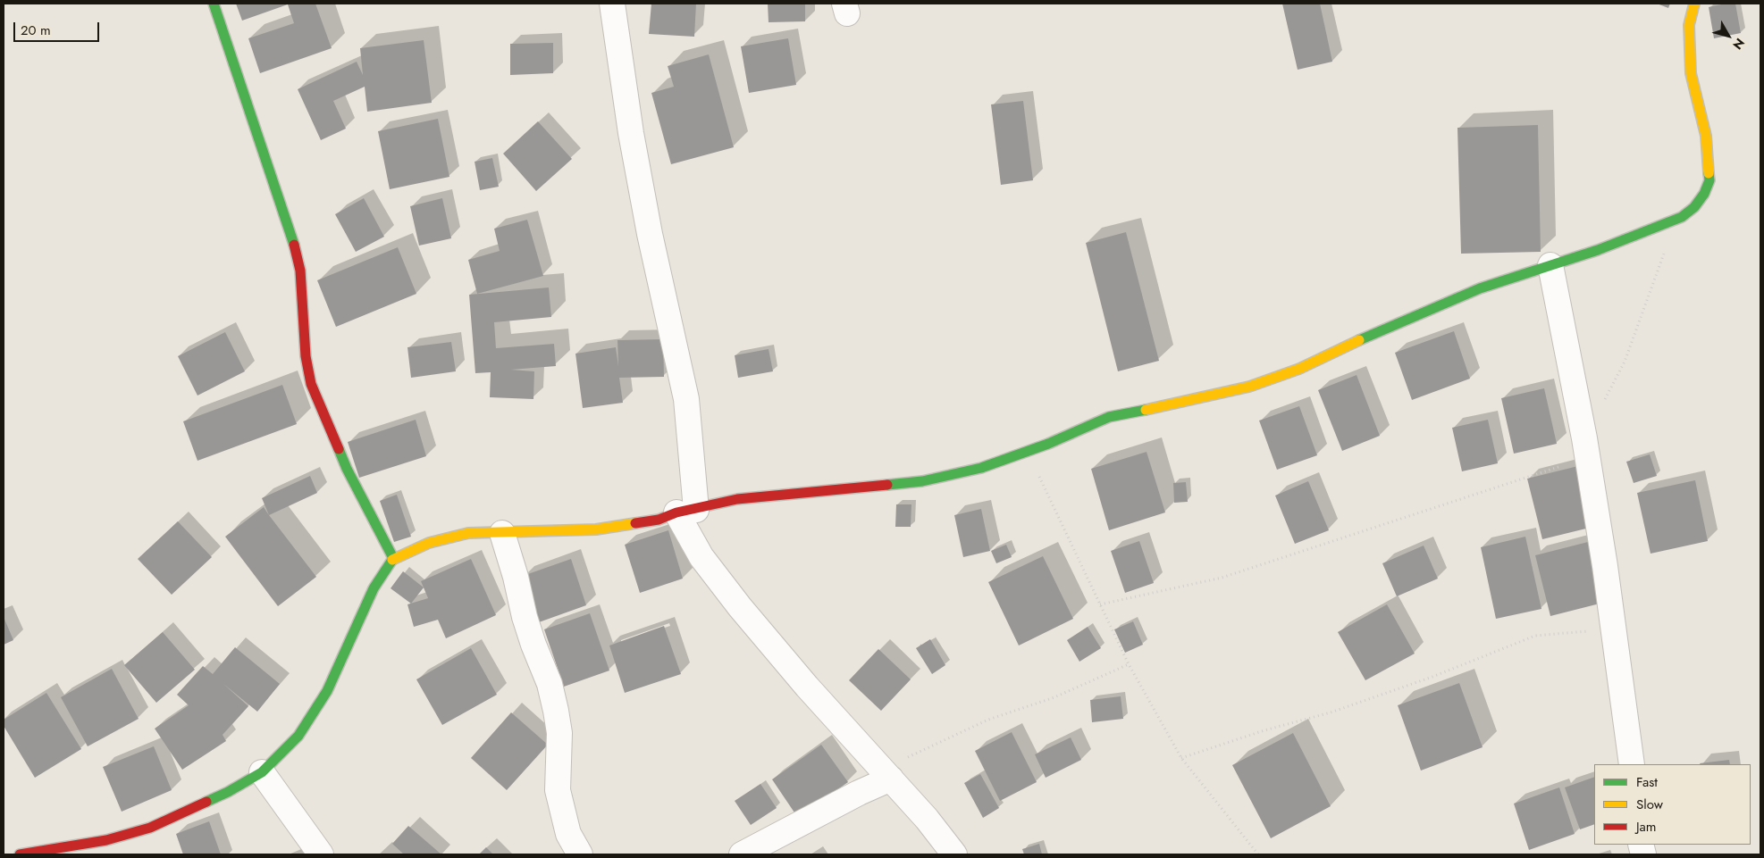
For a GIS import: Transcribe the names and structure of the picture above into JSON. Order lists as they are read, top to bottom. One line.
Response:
{"legend":["Fast","Slow","Jam"],"scale_bar":"20 m","north":"bottom right"}
